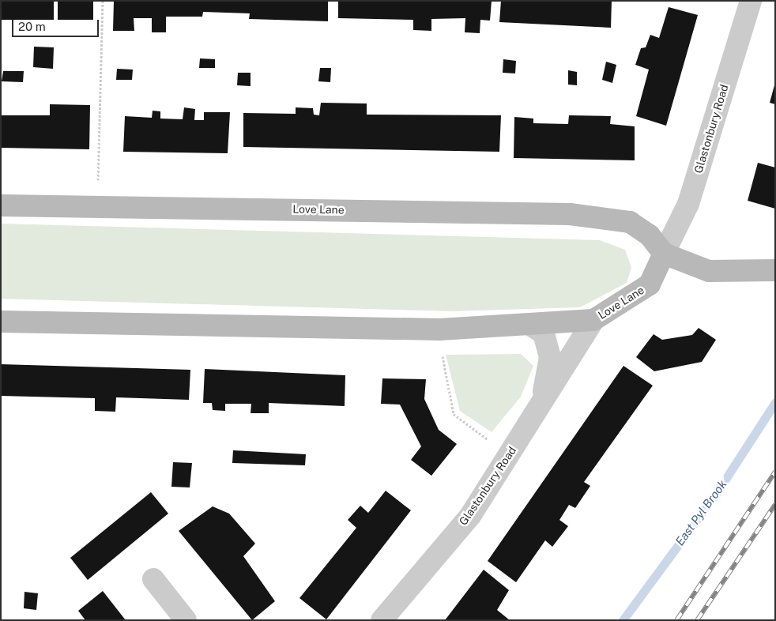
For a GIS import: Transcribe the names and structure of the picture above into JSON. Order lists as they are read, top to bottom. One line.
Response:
{"streets":{"street":["Glastonbury Road","Love Lane"]},"crossings":[["Glastonbury Road","Love Lane"]],"water":["East Pyl Brook"],"scale_bar":"20 m"}
